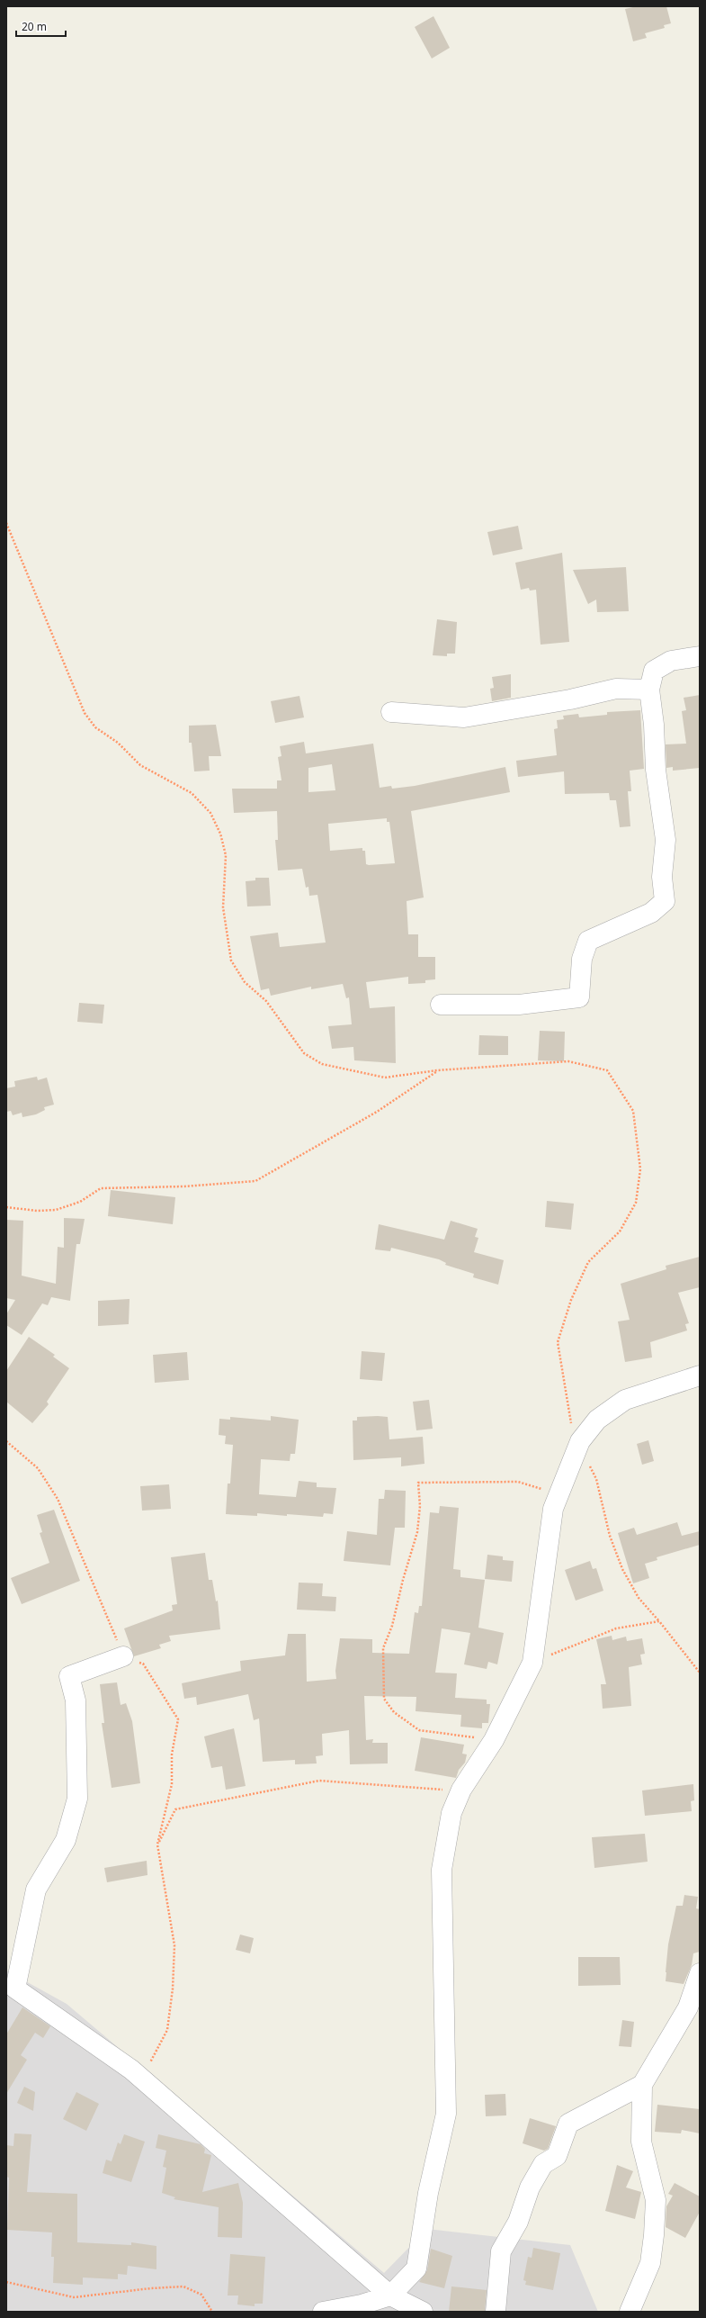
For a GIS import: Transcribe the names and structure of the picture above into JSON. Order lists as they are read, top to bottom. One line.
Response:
{"scale_bar":"20 m"}
